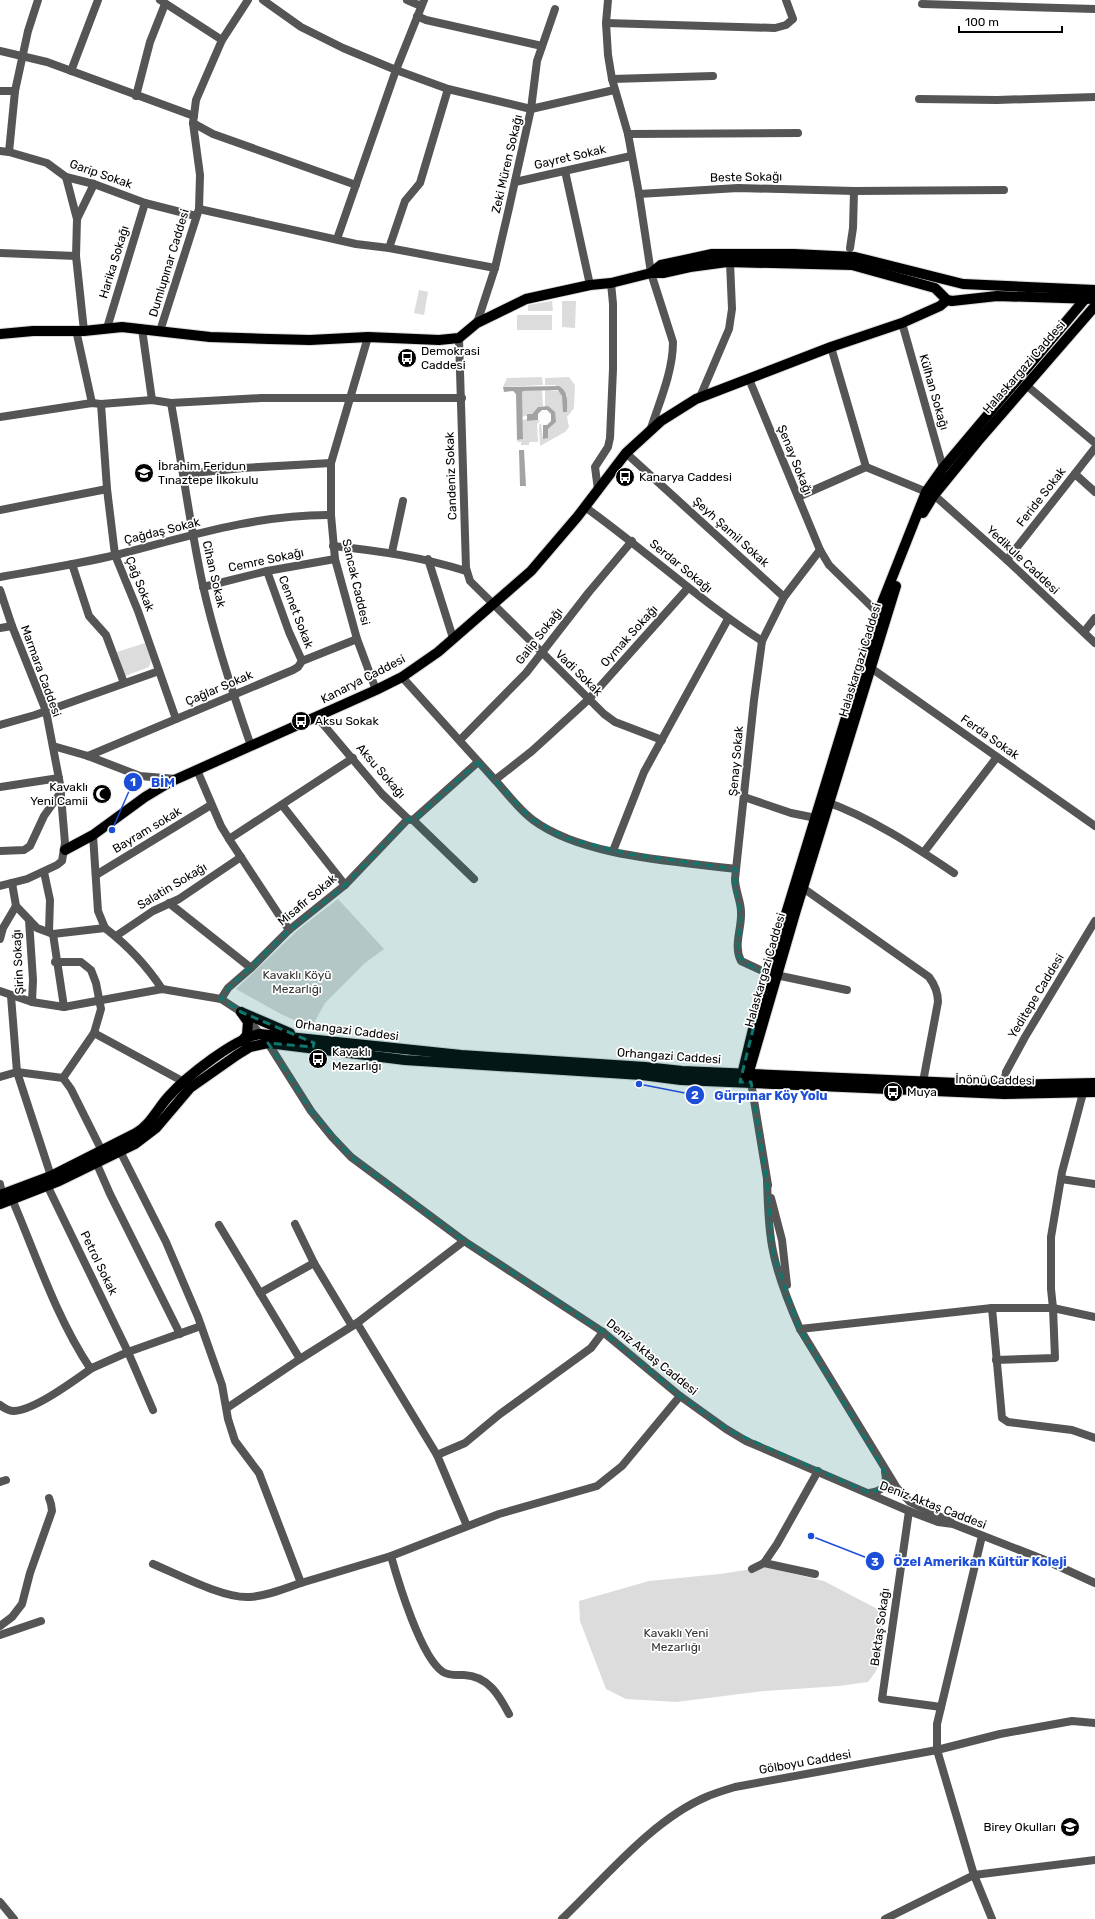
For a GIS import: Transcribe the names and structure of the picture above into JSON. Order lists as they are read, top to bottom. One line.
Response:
{"streets":{"main road":["Halaskargazi Caddesi","Kanarya Caddesi","Orhangazi Caddesi","İnönü Caddesi"],"street":["Gayret Sokak","Zeki Müren Sokağı","Garip Sokak","Beste Sokağı","Harika Sokağı","Dumlupınar Caddesi","Külhan Sokağı","Şenay Sokağı","Candeniz Sokak","Feride Sokak","Çağdaş Sokak","Şeyh Şamil Sokak","Cemre Sokağı","Yedikule Caddesi","Serdar Sokağı","Cihan Sokak","Sancak Caddesi","Çağ Sokak","Cennet Sokak","Galip Sokağı","Oymak Sokağı","Marmara Caddesi","Vadi Sokak","Çağlar Sokak","Ferda Sokak","Şenay Sokak","Aksu Sokağı","Bayram sokak","Salatin Sokağı","Misafir Sokak","Şirin Sokağı","Yeditepe Caddesi","Petrol Sokak","Deniz Aktaş Caddesi","Bektaş Sokağı","Gölboyu Caddesi"]},"crossings":[["Gayret Sokak","Zeki Müren Sokağı"],["Zeki Müren Sokağı","Garip Sokak"],["Garip Sokak","Harika Sokağı"],["Garip Sokak","Dumlupınar Caddesi"],["Halaskargazi Caddesi","Yedikule Caddesi"],["Halaskargazi Caddesi","Ferda Sokak"],["Külhan Sokağı","Kanarya Caddesi"],["Şenay Sokağı","Kanarya Caddesi"],["Şenay Sokağı","Şenay Sokak"],["Candeniz Sokak","Vadi Sokak"],["Candeniz Sokak","Kanarya Caddesi"],["Feride Sokak","Yedikule Caddesi"],["Çağdaş Sokak","Cihan Sokak"],["Çağdaş Sokak","Sancak Caddesi"],["Çağdaş Sokak","Çağ Sokak"],["Şeyh Şamil Sokak","Kanarya Caddesi"],["Şeyh Şamil Sokak","Şenay Sokak"],["Cemre Sokağı","Cihan Sokak"],["Cemre Sokağı","Sancak Caddesi"],["Cemre Sokağı","Cennet Sokak"],["Serdar Sokağı","Galip Sokağı"],["Serdar Sokağı","Oymak Sokağı"],["Serdar Sokağı","Kanarya Caddesi"],["Serdar Sokağı","Şenay Sokak"],["Cihan Sokak","Kanarya Caddesi"],["Cihan Sokak","Çağlar Sokak"],["Sancak Caddesi","Kanarya Caddesi"],["Sancak Caddesi","Çağlar Sokak"],["Çağ Sokak","Çağlar Sokak"],["Cennet Sokak","Çağlar Sokak"],["Galip Sokağı","Vadi Sokak"],["Oymak Sokağı","Vadi Sokak"],["Marmara Caddesi","Kanarya Caddesi"],["Vadi Sokak","Kanarya Caddesi"],["Kanarya Caddesi","Aksu Sokağı"],["Aksu Sokağı","Misafir Sokak"],["Misafir Sokak","Deniz Aktaş Caddesi"],["Orhangazi Caddesi","İnönü Caddesi"],["Orhangazi Caddesi","Petrol Sokak"],["Orhangazi Caddesi","Deniz Aktaş Caddesi"],["Deniz Aktaş Caddesi","Bektaş Sokağı"]],"parks":["Kavaklı Köyü Mezarlığı","Kavaklı Yeni Mezarlığı"],"places":{"bus stop":["Demokrasi Caddesi","Kanarya Caddesi","Aksu Sokak","Kavaklı Mezarlığı","Muya"],"school or university":["İbrahim Feridun Tınaztepe İlkokulu","Birey Okulları"],"mosque":["Kavaklı Yeni Camii"],"other":["BİM","Gürpınar Köy Yolu","Özel Amerikan Kültür Koleji"]},"scale_bar":"100 m"}
